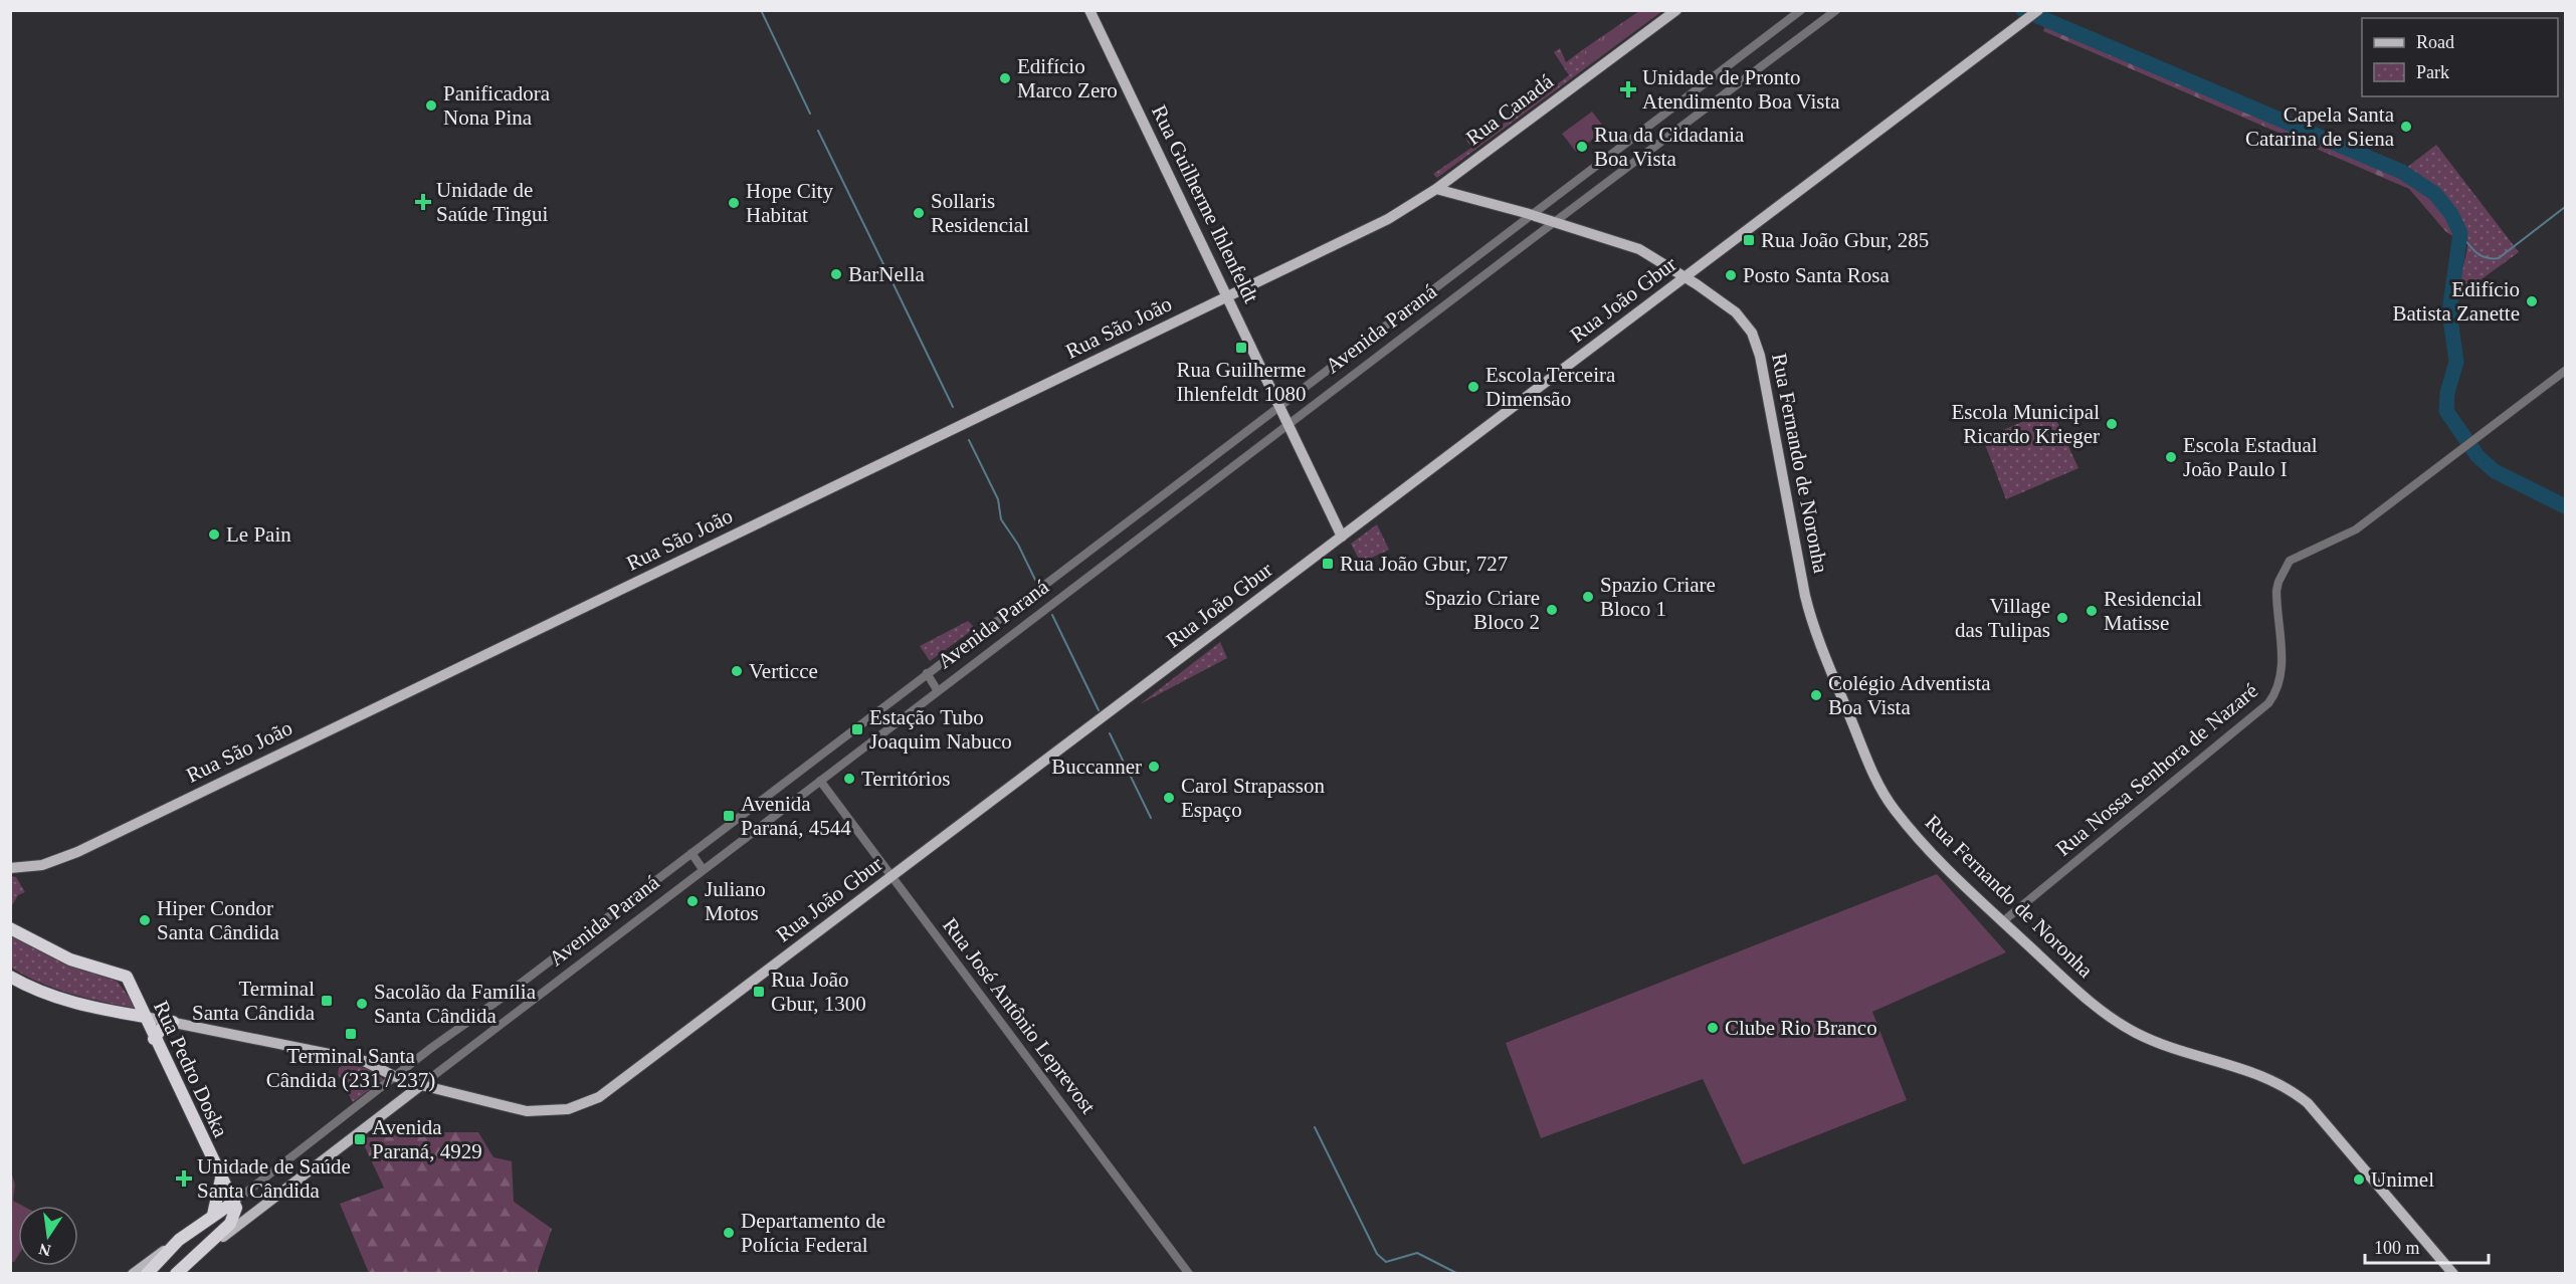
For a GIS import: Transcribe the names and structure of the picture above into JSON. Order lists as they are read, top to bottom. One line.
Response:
{"streets":{"highway":["Avenida Paraná","Rua Pedro Doska"],"main road":["Rua Canadá","Rua Guilherme Ihlenfeldt","Rua João Gbur","Rua São João","Rua Fernando de Noronha"],"street":["Rua Nossa Senhora de Nazaré","Rua José Antônio Leprevost"]},"crossings":[["Rua Canadá","Rua São João"],["Rua Canadá","Rua Fernando de Noronha"],["Rua Guilherme Ihlenfeldt","Rua João Gbur"],["Rua Guilherme Ihlenfeldt","Rua São João"],["Rua Guilherme Ihlenfeldt","Avenida Paraná"],["Rua João Gbur","Avenida Paraná"],["Rua João Gbur","Rua Fernando de Noronha"],["Rua João Gbur","Rua José Antônio Leprevost"],["Rua João Gbur","Rua Pedro Doska"],["Avenida Paraná","Rua Fernando de Noronha"],["Avenida Paraná","Rua José Antônio Leprevost"],["Avenida Paraná","Rua Pedro Doska"],["Rua Fernando de Noronha","Rua Nossa Senhora de Nazaré"]],"places":{"other":["Edifício Marco Zero","Panificadora Nona Pina","Capela Santa Catarina de Siena","Rua da Cidadania Boa Vista","Hope City Habitat","Sollaris Residencial","BarNella","Posto Santa Rosa","Edifício Batista Zanette","Escola Terceira Dimensão","Escola Municipal Ricardo Krieger","Escola Estadual João Paulo I","Le Pain","Spazio Criare Bloco 1","Spazio Criare Bloco 2","Residencial Matisse","Village das Tulipas","Verticce","Colégio Adventista Boa Vista","Buccanner","Territórios","Carol Strapasson Espaço","Juliano Motos","Hiper Condor Santa Cândida","Sacolão da Família Santa Cândida","Clube Rio Branco","Unimel","Departamento de Polícia Federal"],"health":["Unidade de Pronto Atendimento Boa Vista","Unidade de Saúde Tingui","Unidade de Saúde Santa Cândida"],"transit":["Rua João Gbur, 285","Rua Guilherme Ihlenfeldt 1080","Rua João Gbur, 727","Estação Tubo Joaquim Nabuco","Avenida Paraná, 4544","Rua João Gbur, 1300","Terminal Santa Cândida","Terminal Santa Cândida (231 / 237)","Avenida Paraná, 4929"]},"legend":["Road","Park"],"scale_bar":"100 m","north":"bottom"}
